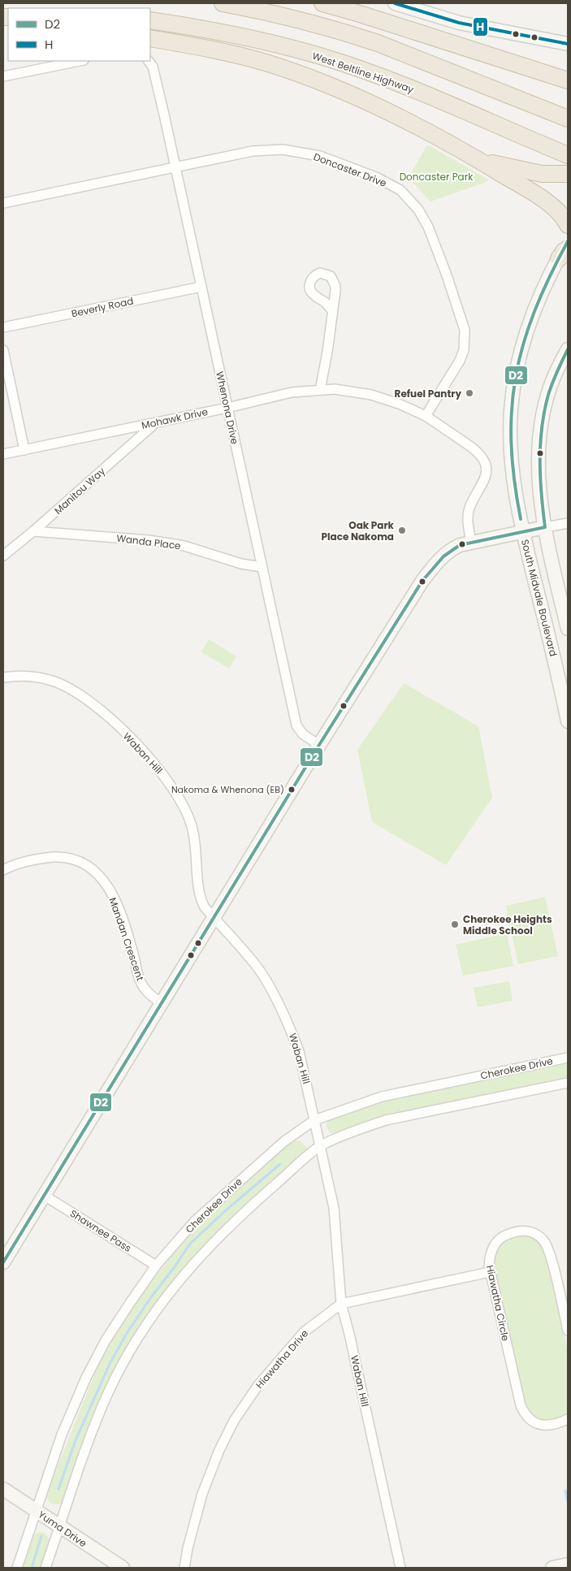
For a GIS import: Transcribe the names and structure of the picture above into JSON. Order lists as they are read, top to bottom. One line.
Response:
{"streets":{"highway":["West Beltline Highway"],"main road":["South Midvale Boulevard","Yuma Drive"],"street":["Doncaster Drive","Beverly Road","Whenona Drive","Mohawk Drive","Manitou Way","Wanda Place","Waban Hill","Mandan Crescent","Cherokee Drive","Shawnee Pass","Hiawatha Circle","Hiawatha Drive"]},"crossings":[["Doncaster Drive","Whenona Drive"],["Doncaster Drive","Mohawk Drive"],["Beverly Road","Whenona Drive"],["Whenona Drive","Mohawk Drive"],["Whenona Drive","Wanda Place"],["Mohawk Drive","Manitou Way"],["Manitou Way","Wanda Place"],["Waban Hill","Cherokee Drive"],["Waban Hill","Hiawatha Drive"],["Cherokee Drive","Shawnee Pass"],["Cherokee Drive","Yuma Drive"],["Hiawatha Circle","Hiawatha Drive"]],"parks":["Doncaster Park"],"places":["Refuel Pantry","Oak Park Place Nakoma","Nakoma & Whenona (EB)","Cherokee Heights Middle School"],"lines":["transit line H","transit line D2"],"legend":["D2","H"]}
